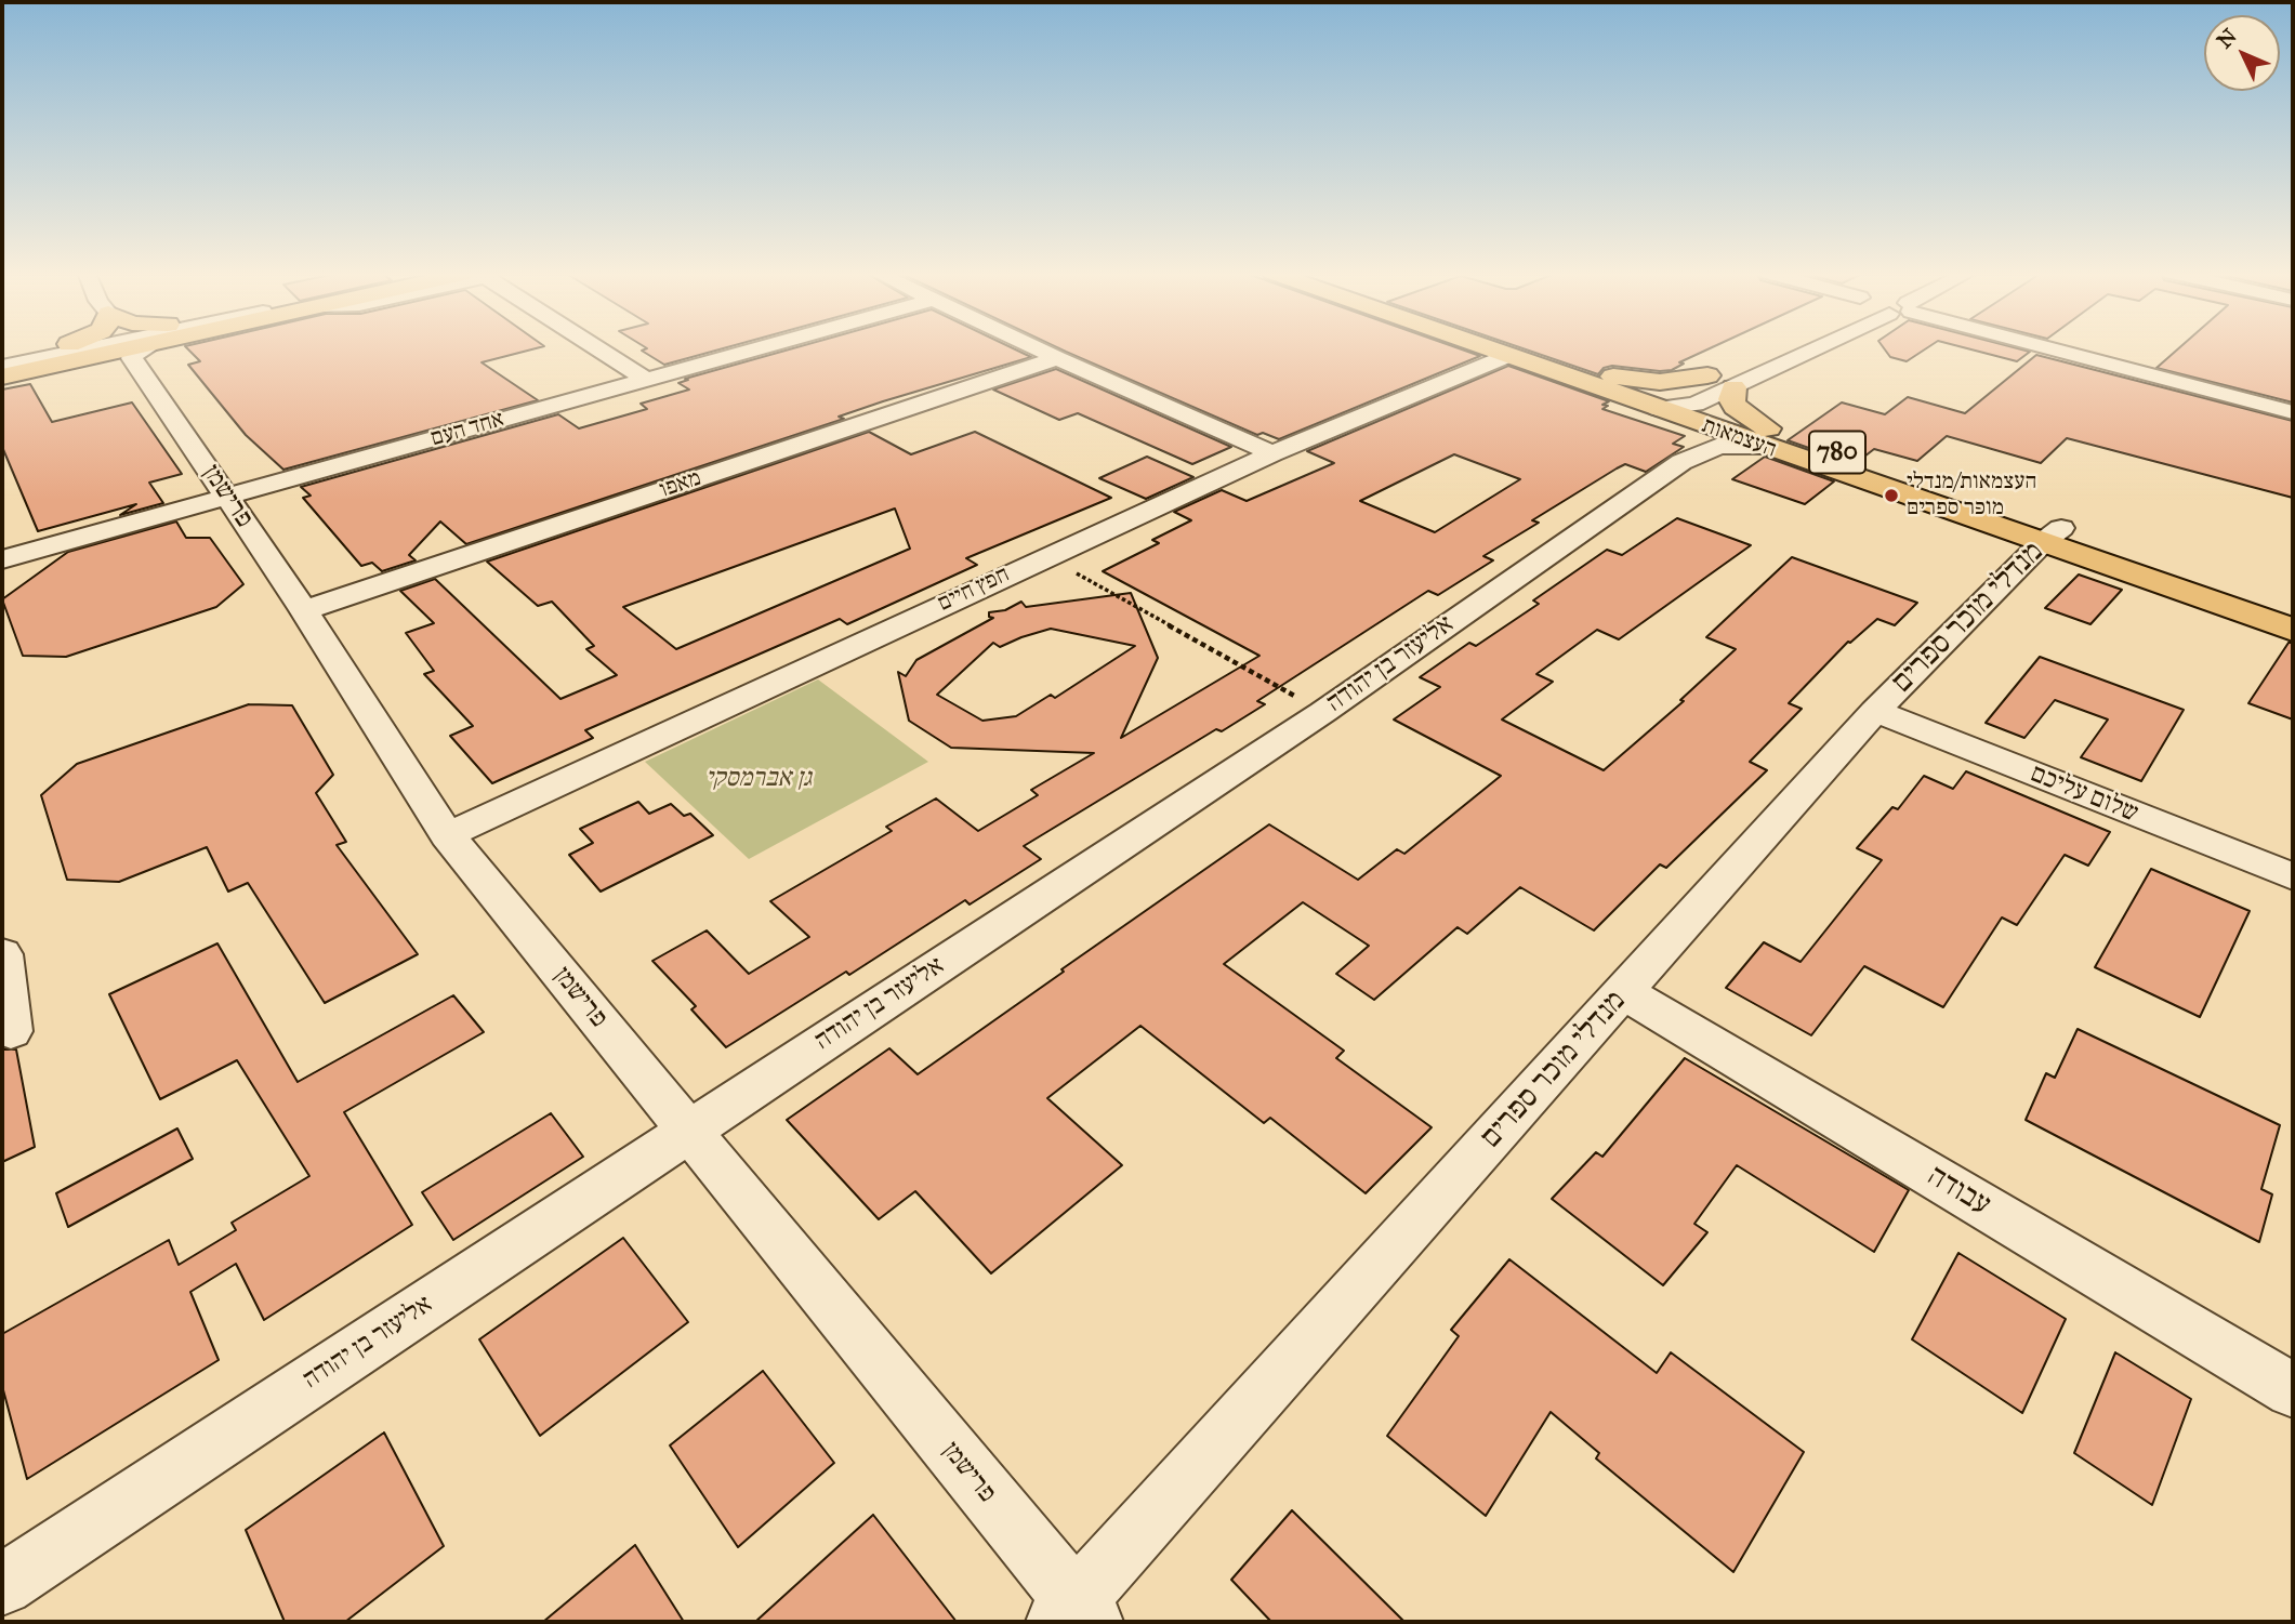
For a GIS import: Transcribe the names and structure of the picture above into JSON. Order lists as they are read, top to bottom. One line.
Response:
{"streets":{"main road":["העצמאות","780"],"street":["אחד העם","מאפו","פרישמן","חפץ חיים","מנדלי מוכר ספרים","אליעזר בן יהודה","שלום עליכם","עבודה"]},"crossings":[["אחד העם","פרישמן"],["העצמאות","חפץ חיים"],["העצמאות","מנדלי מוכר ספרים"],["העצמאות","אליעזר בן יהודה"],["מאפו","פרישמן"],["פרישמן","חפץ חיים"],["פרישמן","מנדלי מוכר ספרים"],["פרישמן","אליעזר בן יהודה"],["מנדלי מוכר ספרים","שלום עליכם"],["מנדלי מוכר ספרים","עבודה"]],"parks":["גן אברמסקי"],"places":["העצמאות/מנדלי מוכר ספרים"],"north":"top left"}
